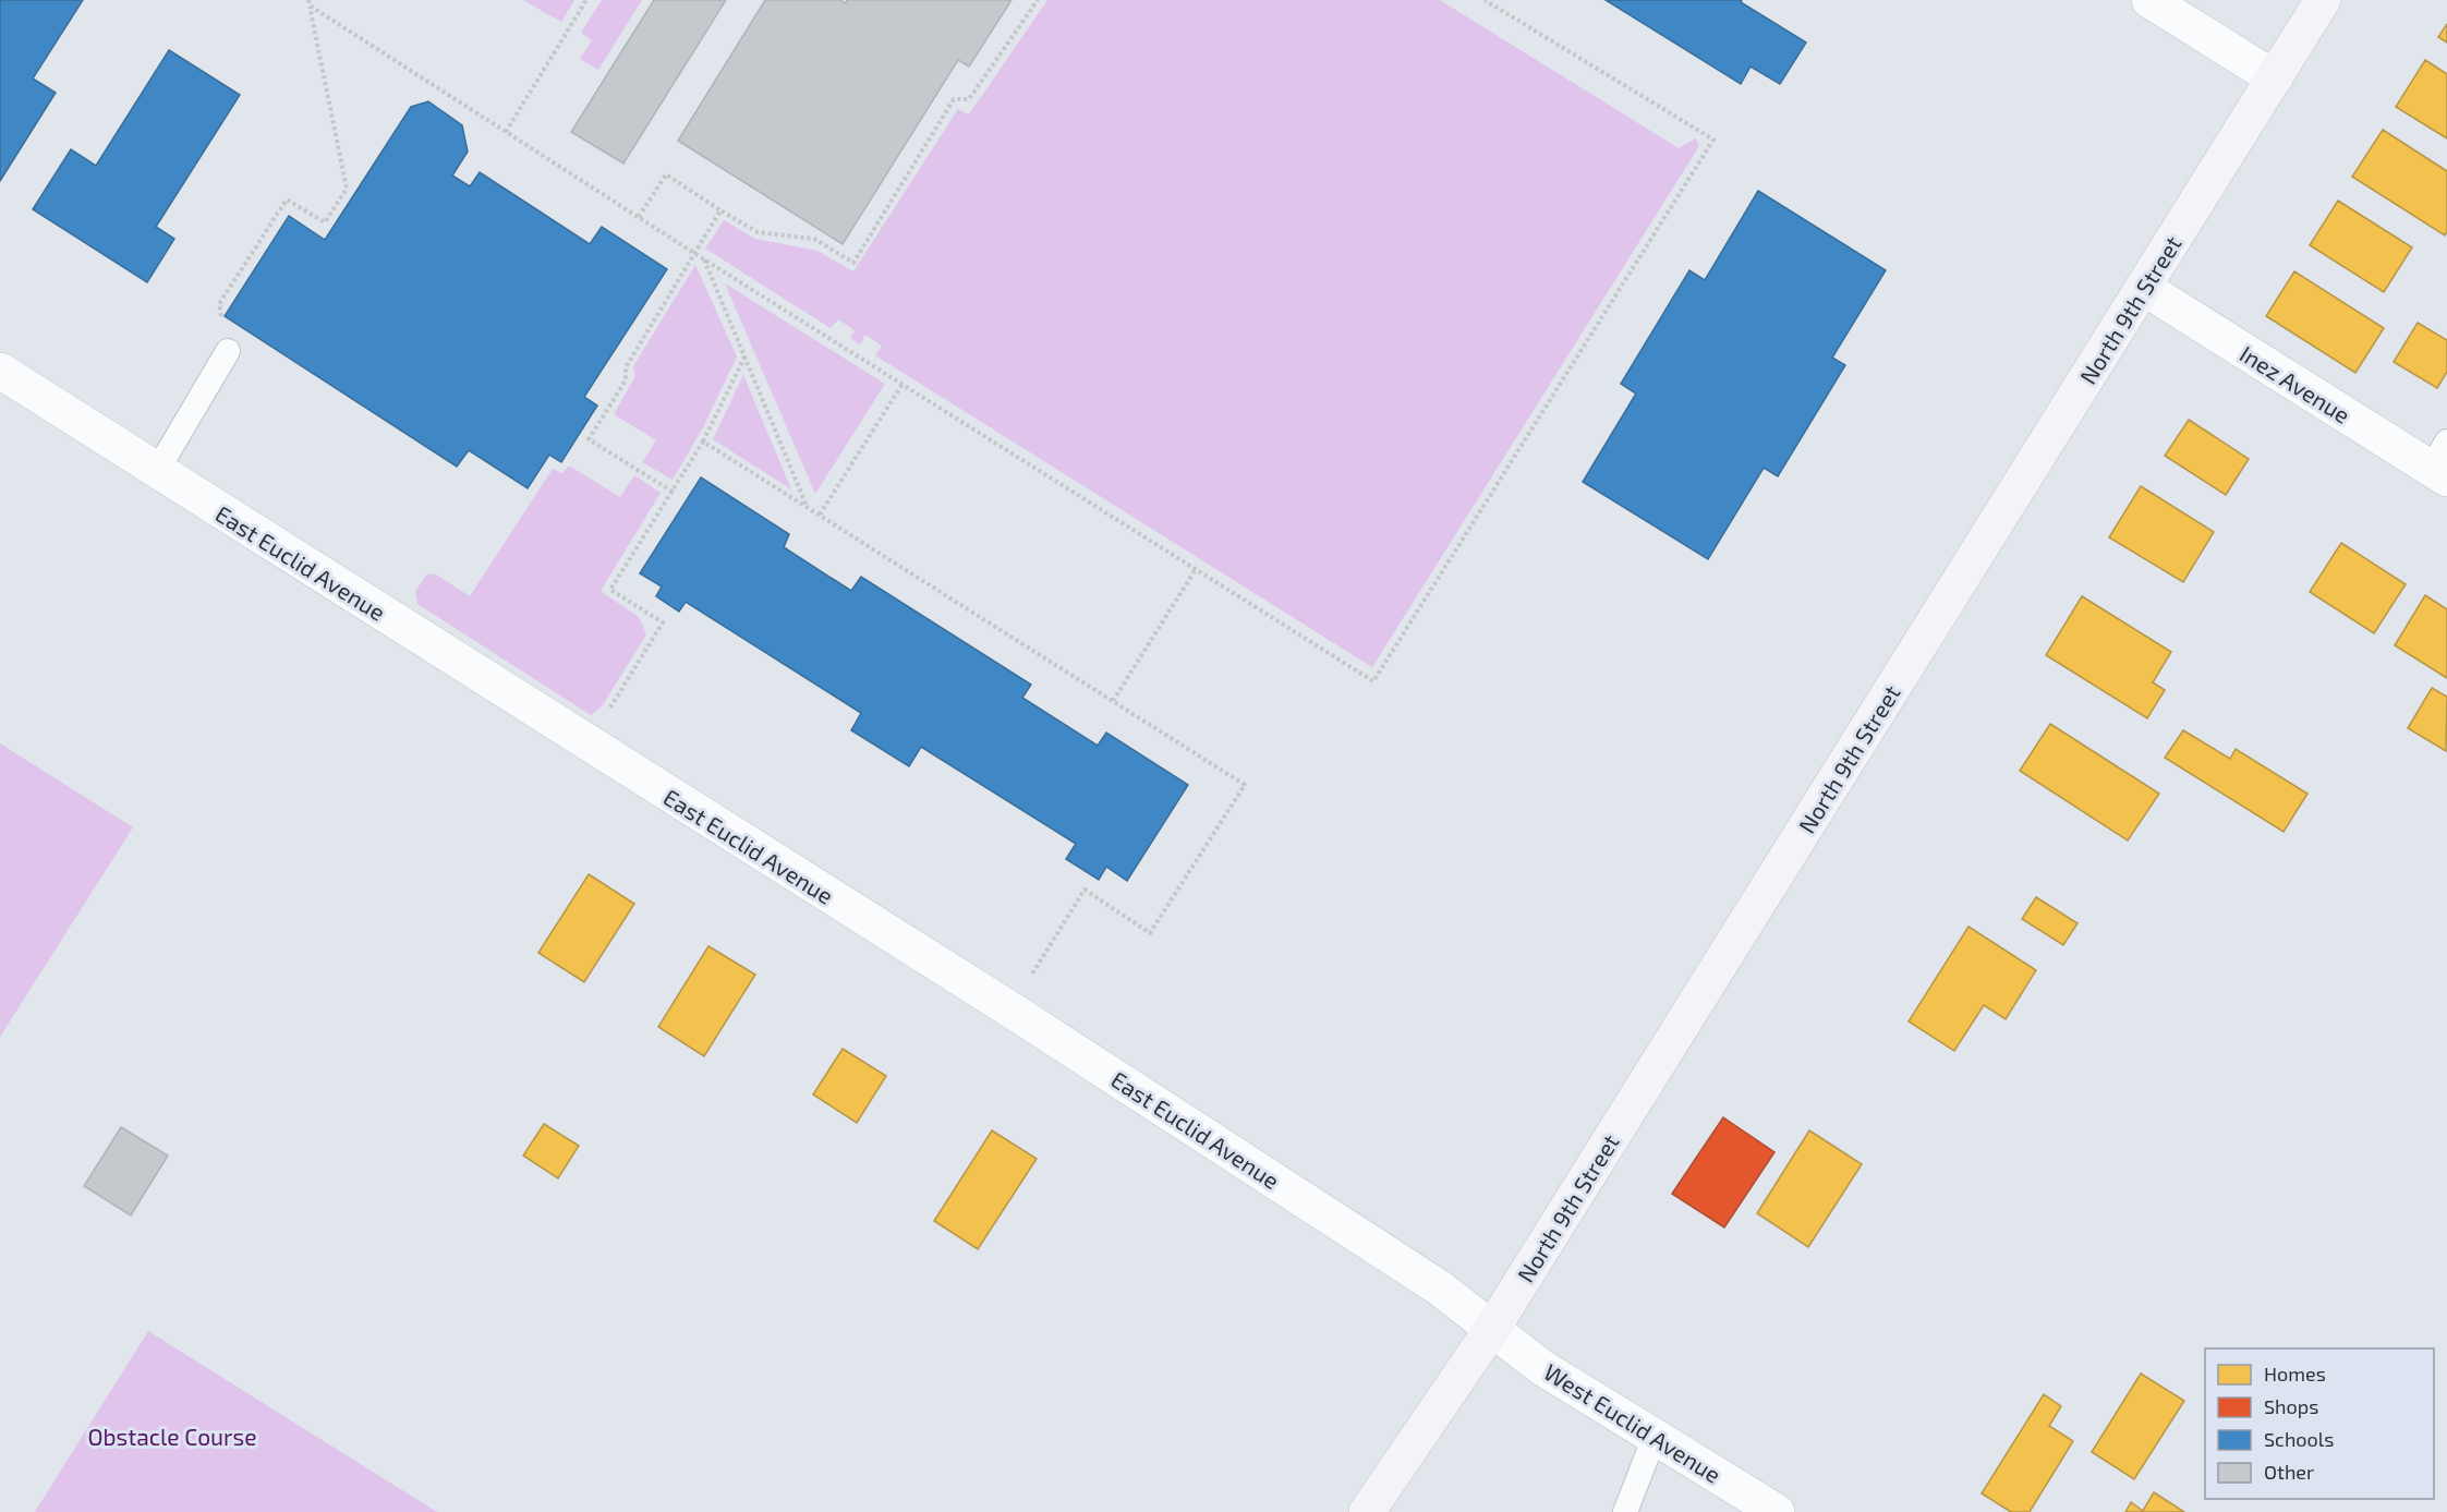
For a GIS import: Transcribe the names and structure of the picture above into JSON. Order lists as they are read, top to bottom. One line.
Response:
{"streets":{"main road":["North 9th Street"],"street":["Inez Avenue","East Euclid Avenue","West Euclid Avenue"]},"crossings":[["North 9th Street","Inez Avenue"],["North 9th Street","East Euclid Avenue"],["North 9th Street","West Euclid Avenue"],["East Euclid Avenue","West Euclid Avenue"]],"parks":["Obstacle Course"],"legend":["Homes","Shops","Schools","Other"]}
